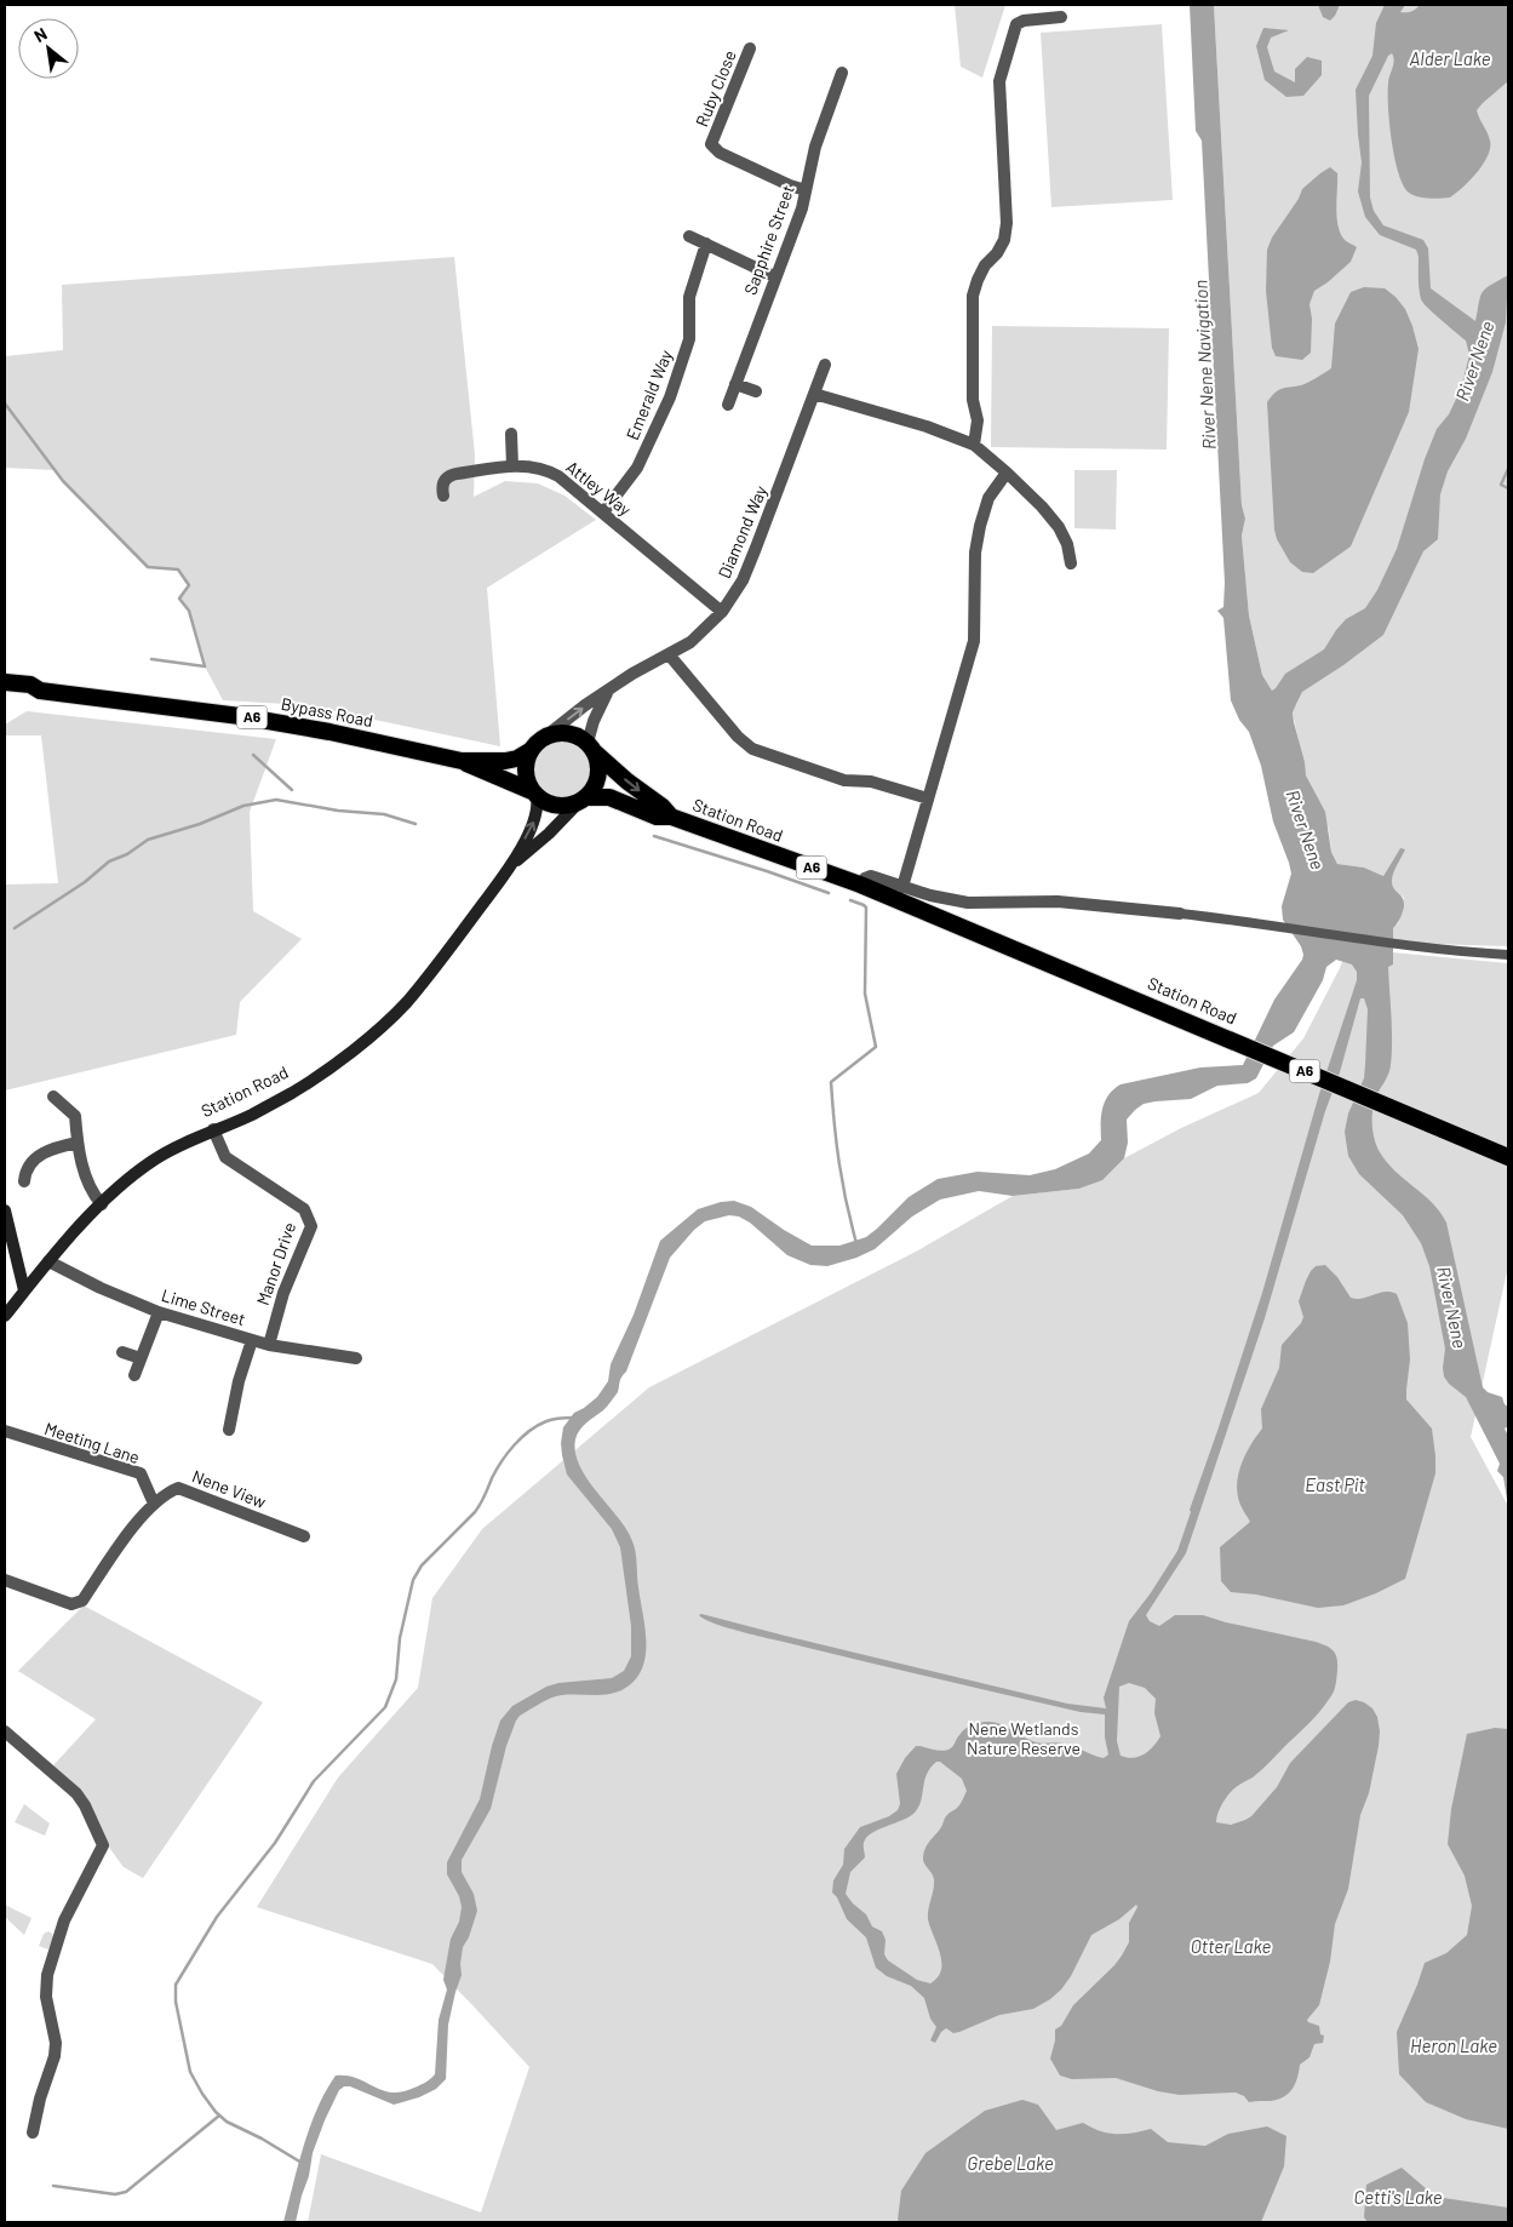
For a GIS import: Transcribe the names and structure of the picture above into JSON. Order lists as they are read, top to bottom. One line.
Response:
{"streets":{"highway":["Bypass Road","A6","Station Road"],"street":["Ruby Close","Sapphire Street","Emerald Way","Attley Way","Diamond Way","Manor Drive","Lime Street","Meeting Lane","Nene View"]},"crossings":[["Ruby Close","Sapphire Street"],["Emerald Way","Attley Way"],["Attley Way","Diamond Way"],["Diamond Way","Bypass Road"],["Diamond Way","Station Road"],["Bypass Road","Station Road"],["Station Road","Manor Drive"],["Station Road","Lime Street"],["Manor Drive","Lime Street"],["Meeting Lane","Nene View"]],"water":["Alder Lake","River Nene","River Nene Navigation","East Pit","Otter Lake","Heron Lake","Grebe Lake","Cetti's Lake"],"parks":["Nene Wetlands Nature Reserve"],"north":"top left"}
